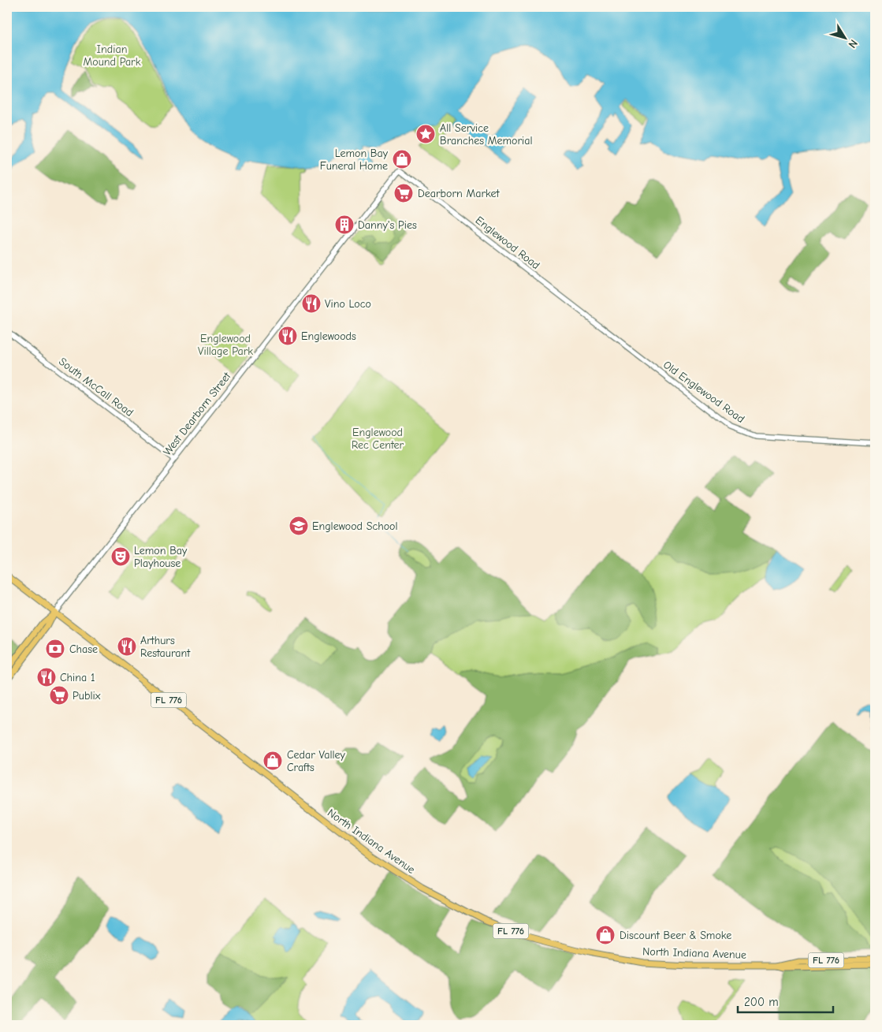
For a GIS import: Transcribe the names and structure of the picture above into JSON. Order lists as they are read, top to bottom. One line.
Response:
{"streets":{"main road":["FL 776","North Indiana Avenue"],"street":["Englewood Road","South McCall Road","Old Englewood Road","West Dearborn Street"]},"crossings":[["Englewood Road","Old Englewood Road"],["Englewood Road","West Dearborn Street"],["South McCall Road","West Dearborn Street"],["West Dearborn Street","FL 776"],["West Dearborn Street","North Indiana Avenue"],["FL 776","North Indiana Avenue"]],"parks":["Indian Mound Park","Englewood Village Park","Englewood Rec Center"],"places":{"place":["All Service Branches Memorial"],"shop":["Lemon Bay Funeral Home","Cedar Valley Crafts","Discount Beer & Smoke"],"supermarket":["Dearborn Market","Publix"],"building":["Danny's Pies"],"restaurant":["Vino Loco","Englewoods","Arthurs Restaurant","China 1"],"school or university":["Englewood School"],"theatre":["Lemon Bay Playhouse"],"bank":["Chase"]},"scale_bar":"200 m","north":"bottom right"}
